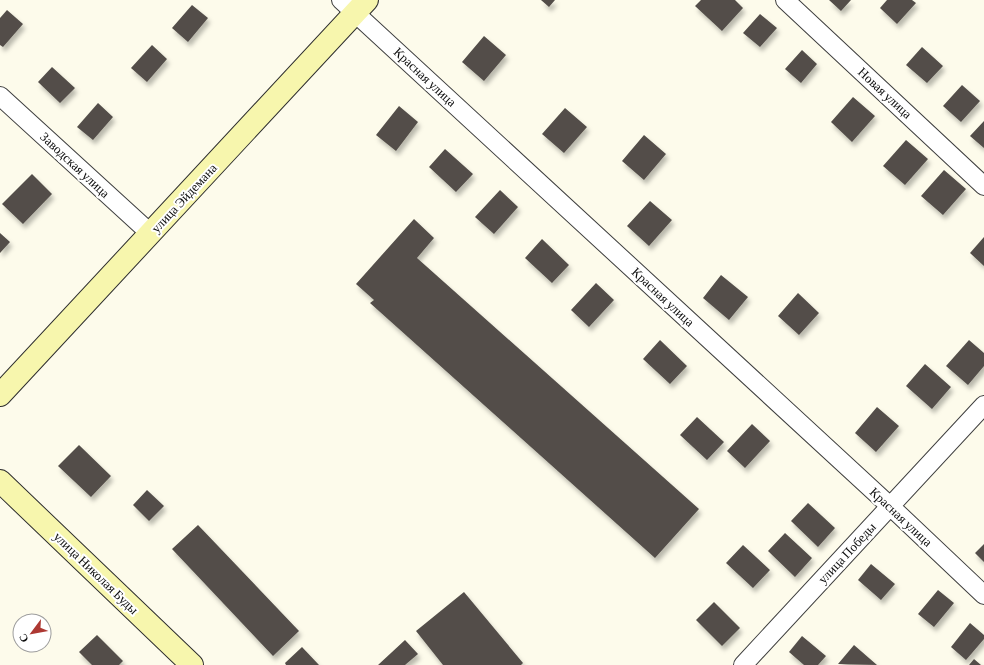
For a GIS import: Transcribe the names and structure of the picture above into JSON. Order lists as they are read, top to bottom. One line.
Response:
{"streets":{"main road":["улица Эйдемана","улица Николая Буды"],"street":["Красная улица","Новая улица","Заводская улица","улица Победы"]},"crossings":[["Красная улица","улица Эйдемана"],["Красная улица","улица Победы"],["Заводская улица","улица Эйдемана"]],"north":"bottom left"}
